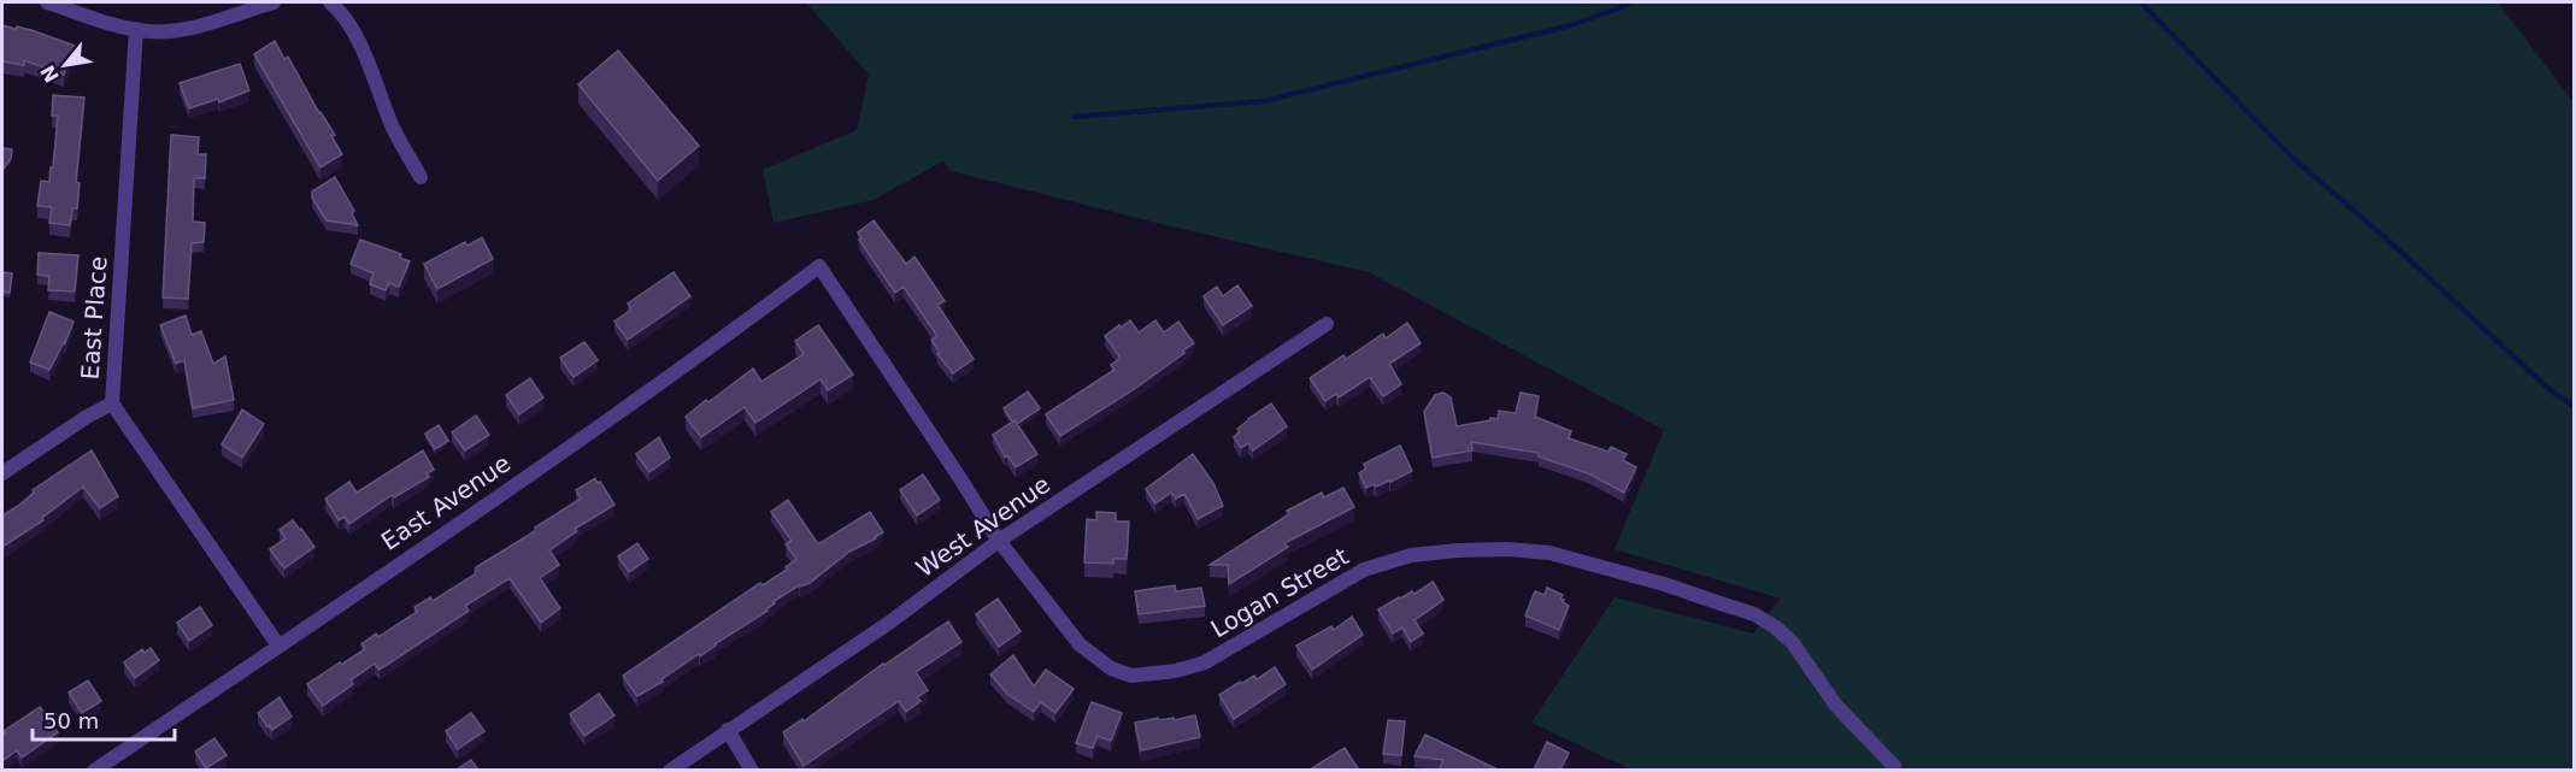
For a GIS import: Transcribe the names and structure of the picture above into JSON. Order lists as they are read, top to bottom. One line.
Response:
{"streets":{"street":["East Place","East Avenue","West Avenue","Logan Street"]},"crossings":[["East Place","East Avenue"],["East Avenue","Logan Street"],["West Avenue","Logan Street"]],"scale_bar":"50 m","north":"bottom left"}
